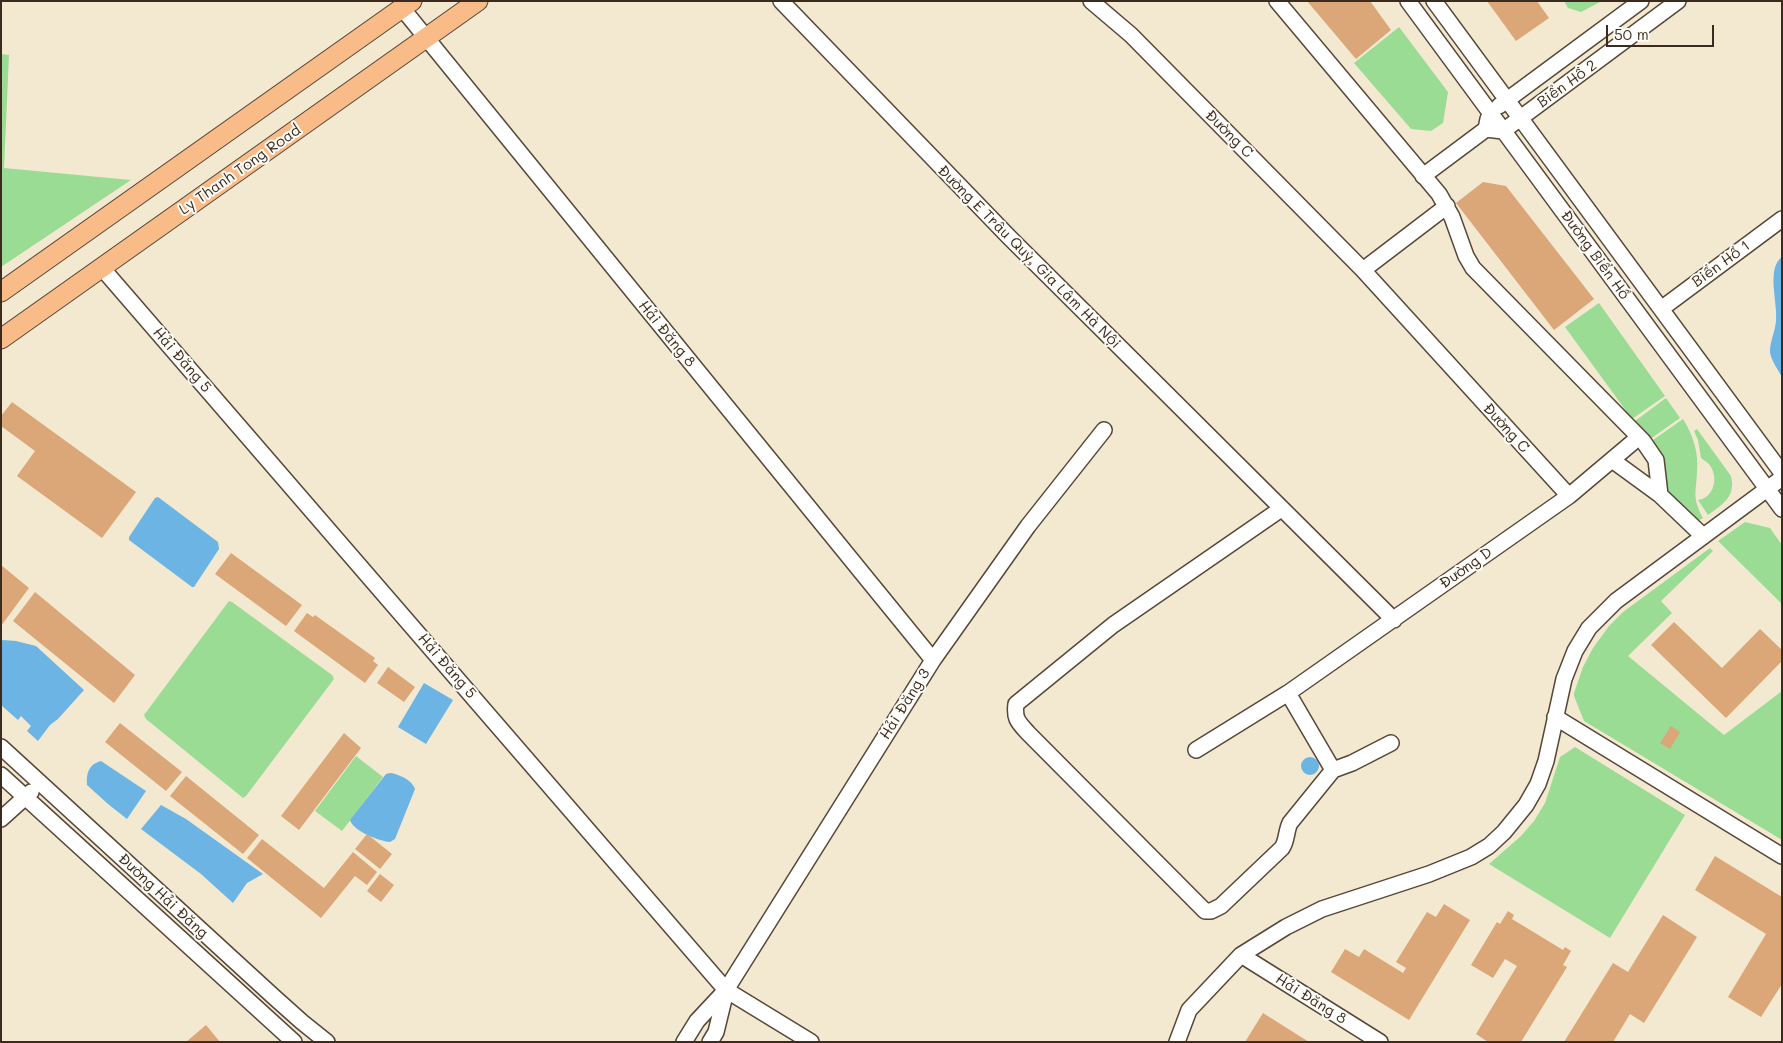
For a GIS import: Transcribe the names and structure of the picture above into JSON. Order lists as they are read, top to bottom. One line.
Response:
{"streets":{"main road":["Ly Thanh Tong Road"],"street":["Biển Hồ 2","Đường C","Đường Biển Hồ","Đường E Trâu Quỳ, Gia Lâm Hà Nội","Biển Hồ 1","Hải Đăng 8","Hải Đăng 5","Đường D","Hải Đăng 3","Đường Hải Đăng"]},"crossings":[["Biển Hồ 2","Đường Biển Hồ"],["Đường C","Đường D"],["Ly Thanh Tong Road","Hải Đăng 8"],["Ly Thanh Tong Road","Hải Đăng 5"],["Đường Biển Hồ","Biển Hồ 1"],["Đường E Trâu Quỳ, Gia Lâm Hà Nội","Đường D"],["Hải Đăng 8","Hải Đăng 3"],["Hải Đăng 5","Hải Đăng 3"]],"scale_bar":"50 m"}
